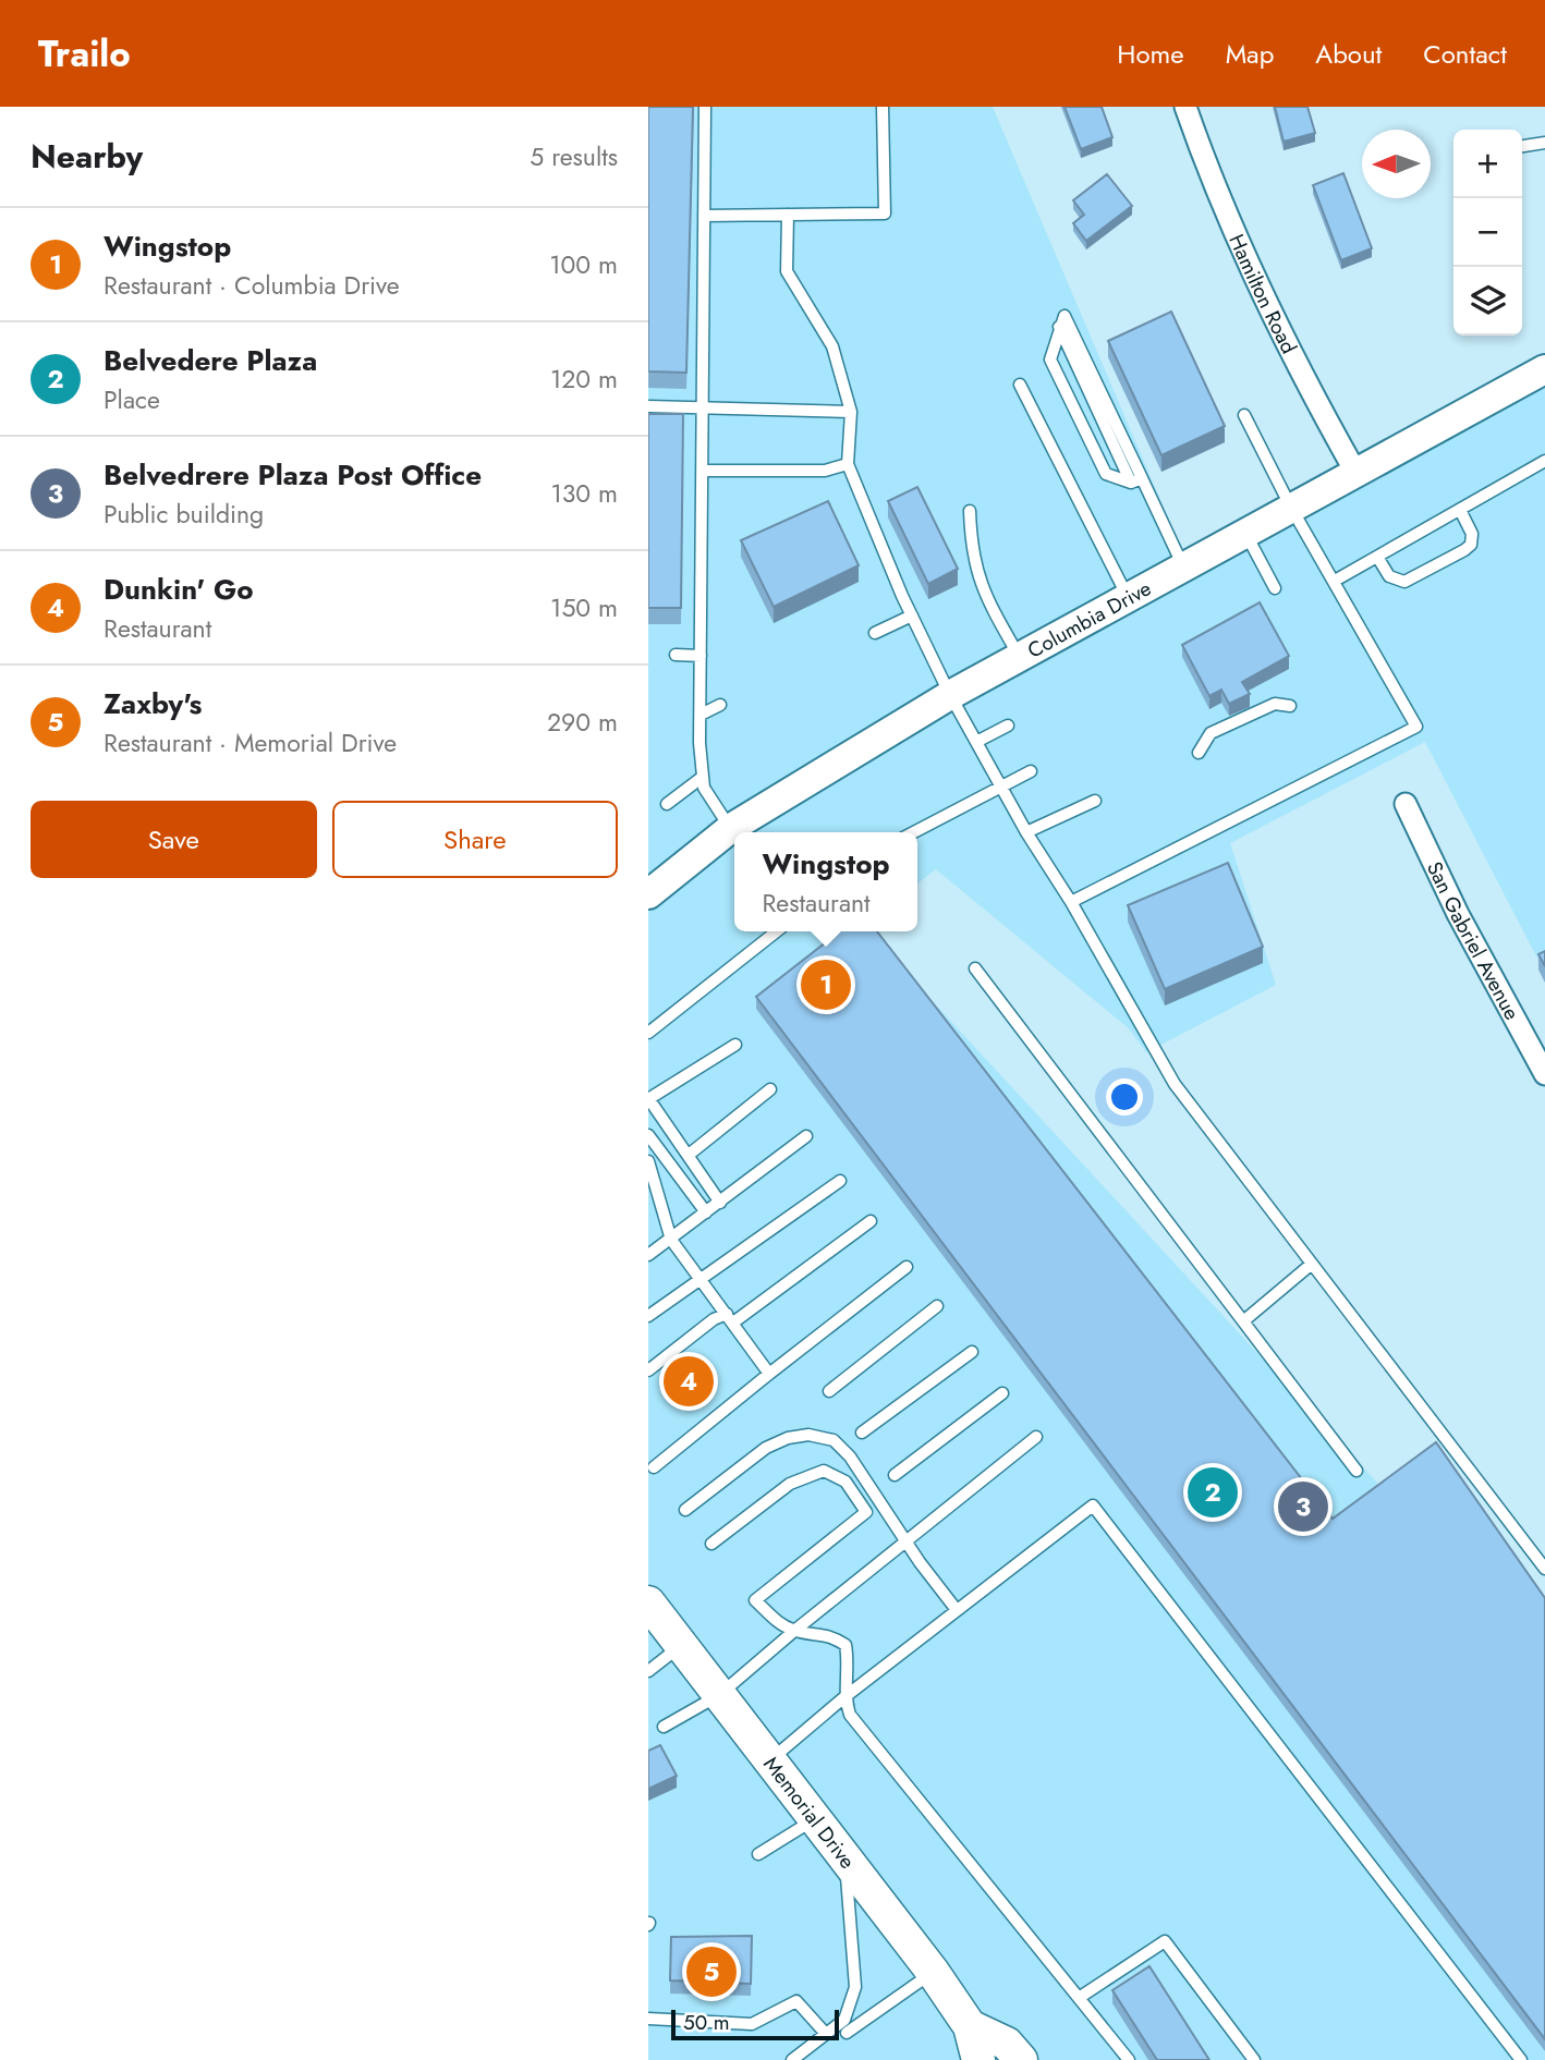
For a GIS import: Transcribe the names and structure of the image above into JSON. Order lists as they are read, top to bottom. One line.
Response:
{"streets":{"main road":["Columbia Drive","Memorial Drive"],"street":["Hamilton Road","San Gabriel Avenue"]},"crossings":[["Hamilton Road","Columbia Drive"]],"scale_bar":"50 m","north":"left","page":{"header":"Trailo","nav":["Home","Map","About","Contact"],"heading":["Nearby","5 results"],"map_buttons":["+","−"],"list":[{"mark":"1","name":"Wingstop","note":"Restaurant · Columbia Drive","value":"100 m"},{"mark":"2","name":"Belvedere Plaza","note":"Place","value":"120 m"},{"mark":"3","name":"Belvedrere Plaza Post Office","note":"Public building","value":"130 m"},{"mark":"4","name":"Dunkin' Go","note":"Restaurant","value":"150 m"},{"mark":"5","name":"Zaxby's","note":"Restaurant · Memorial Drive","value":"290 m"}],"buttons":["Save","Share"],"popup":["Wingstop","Restaurant"],"pins":["1","4","2","3","5"],"scale":"50 m"}}
